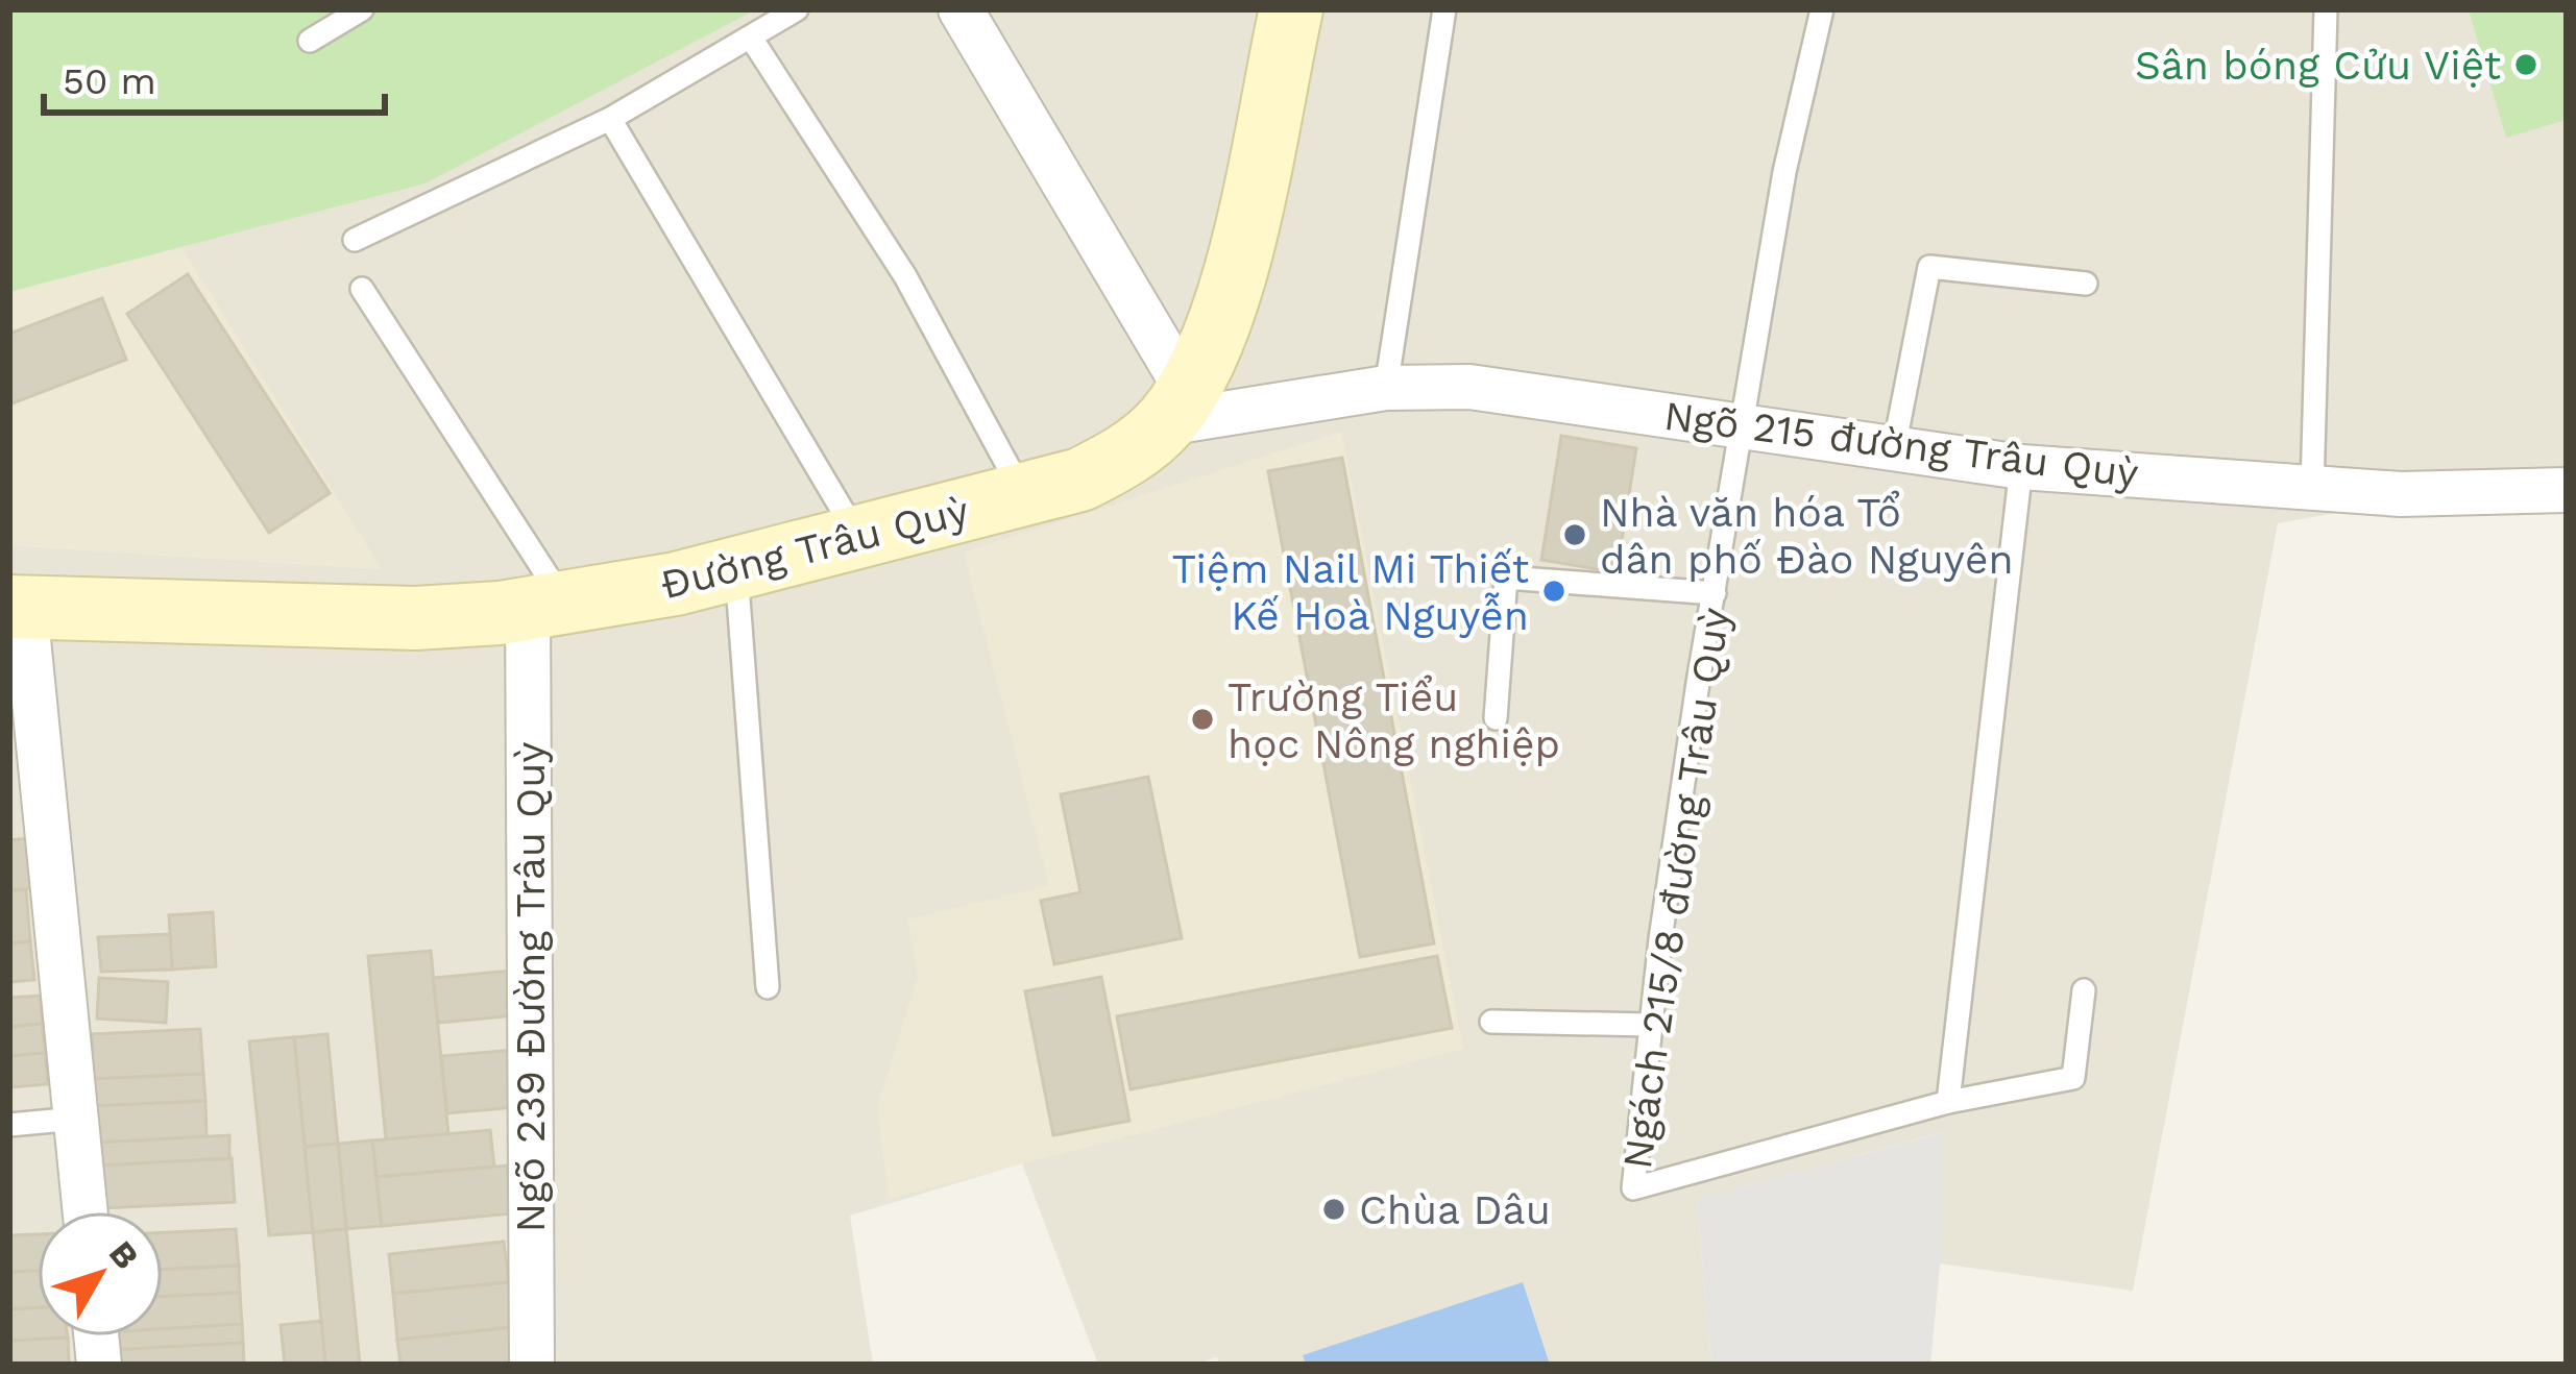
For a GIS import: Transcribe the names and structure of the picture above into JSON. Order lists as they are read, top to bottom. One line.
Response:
{"streets":{"street":["Ngõ 215 đường Trâu Quỳ","Đường Trâu Quỳ","Ngõ 239 Đường Trâu Quỳ"],"lane":["Ngách 215/8 đường Trâu Quỳ"]},"crossings":[["Ngõ 215 đường Trâu Quỳ","Đường Trâu Quỳ"],["Ngõ 215 đường Trâu Quỳ","Ngách 215/8 đường Trâu Quỳ"],["Đường Trâu Quỳ","Ngõ 239 Đường Trâu Quỳ"]],"places":["Sân bóng Cửu Việt","Nhà văn hóa Tổ dân phố Đào Nguyên","Tiệm Nail Mi Thiết Kế Hoà Nguyễn","Trường Tiểu học Nông nghiệp","Chùa Dâu"],"scale_bar":"50 m","north":"top right"}
